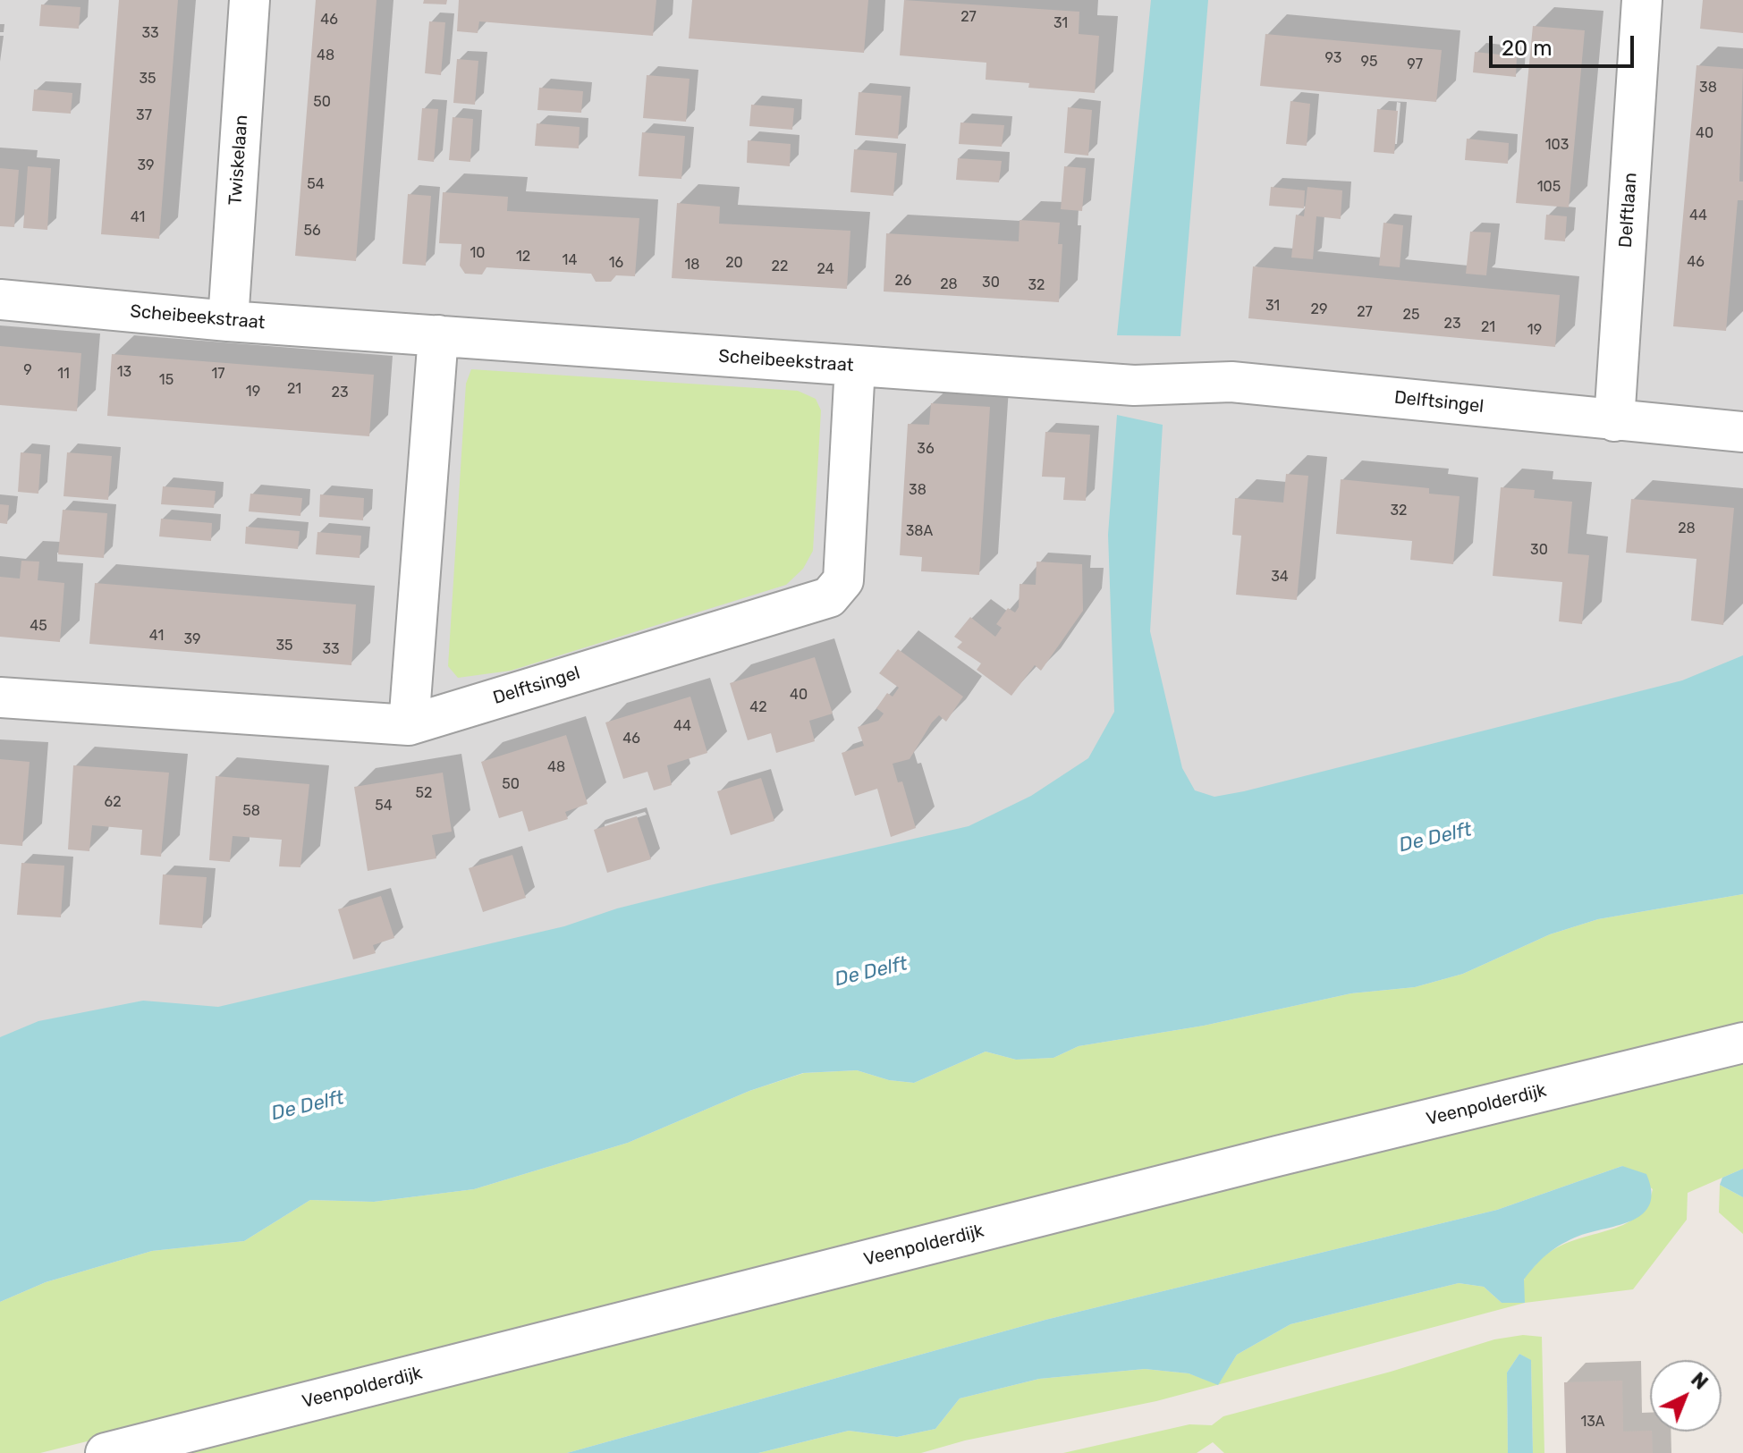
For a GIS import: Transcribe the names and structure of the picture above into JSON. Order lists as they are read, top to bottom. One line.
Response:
{"streets":{"street":["Twiskelaan","Delftlaan","Scheibeekstraat","Delftsingel","Veenpolderdijk"]},"crossings":[["Twiskelaan","Scheibeekstraat"],["Delftlaan","Delftsingel"],["Scheibeekstraat","Delftsingel"]],"water":["De Delft"],"house_numbers":["27","46","31","33","48","93","95","97","35","38","50","37","40","103","39","54","105","44","41","56","10","12","14","46","16","20","18","22","24","26","30","28","32","31","29","27","25","23","21","19","9","13","11","17","15","21","19","23","36","38","32","28","38A","30","34","45","41","39","35","33","40","42","44","46","48","50","52","62","54","58","13A"],"scale_bar":"20 m","north":"top right"}
